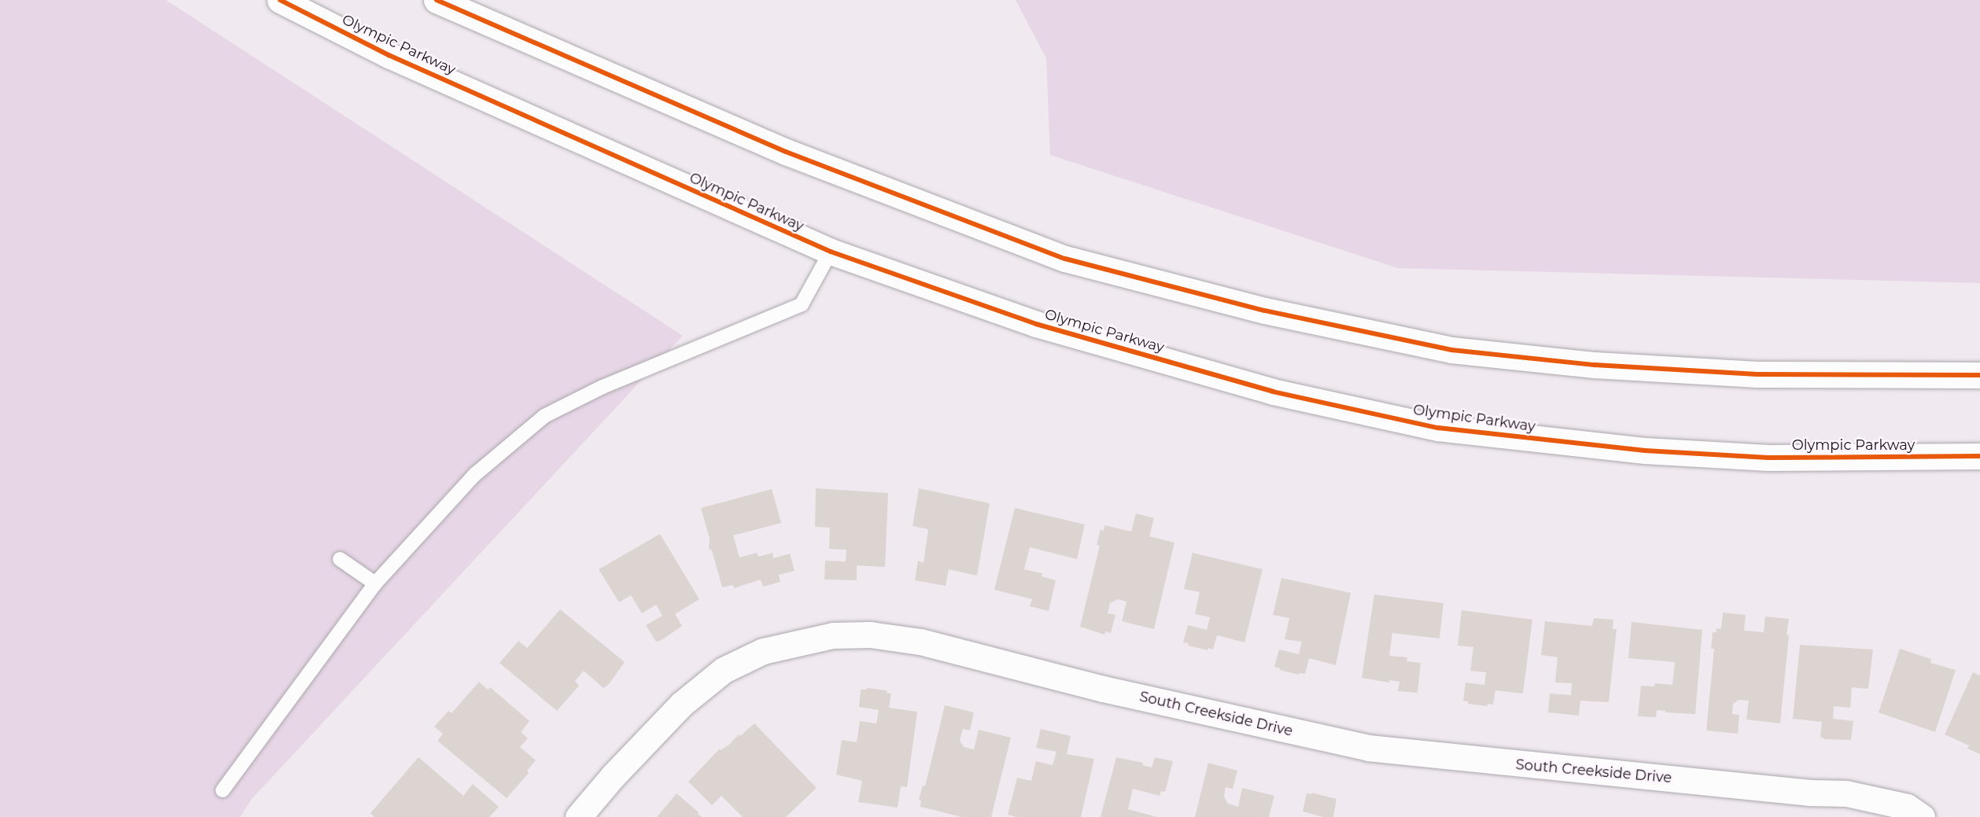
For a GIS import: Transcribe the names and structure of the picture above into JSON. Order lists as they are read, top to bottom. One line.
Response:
{"streets":{"main road":["Olympic Parkway","South Creekside Drive"]}}
